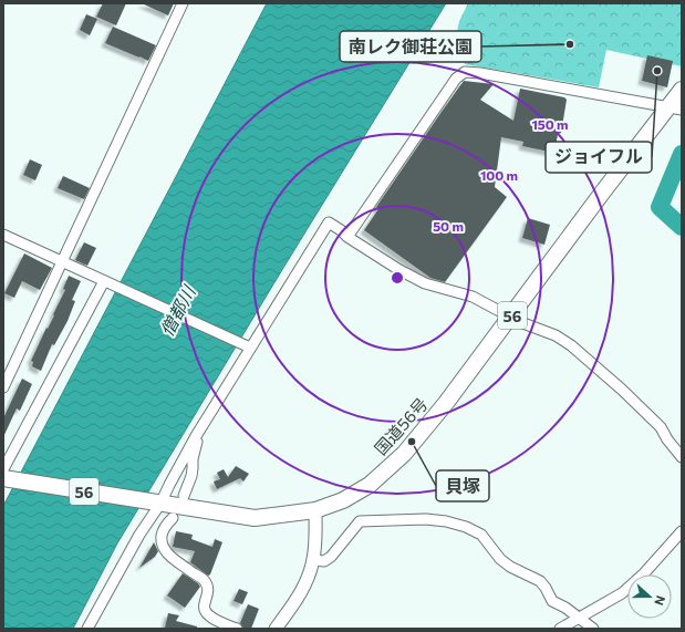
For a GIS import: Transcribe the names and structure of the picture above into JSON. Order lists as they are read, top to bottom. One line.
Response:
{"streets":{"highway":["56","国道56号"]},"water":["僧都川"],"places":["南レク御荘公園","ジョイフル","貝塚"],"north":"right","rings":["150 m","100 m","50 m"]}
